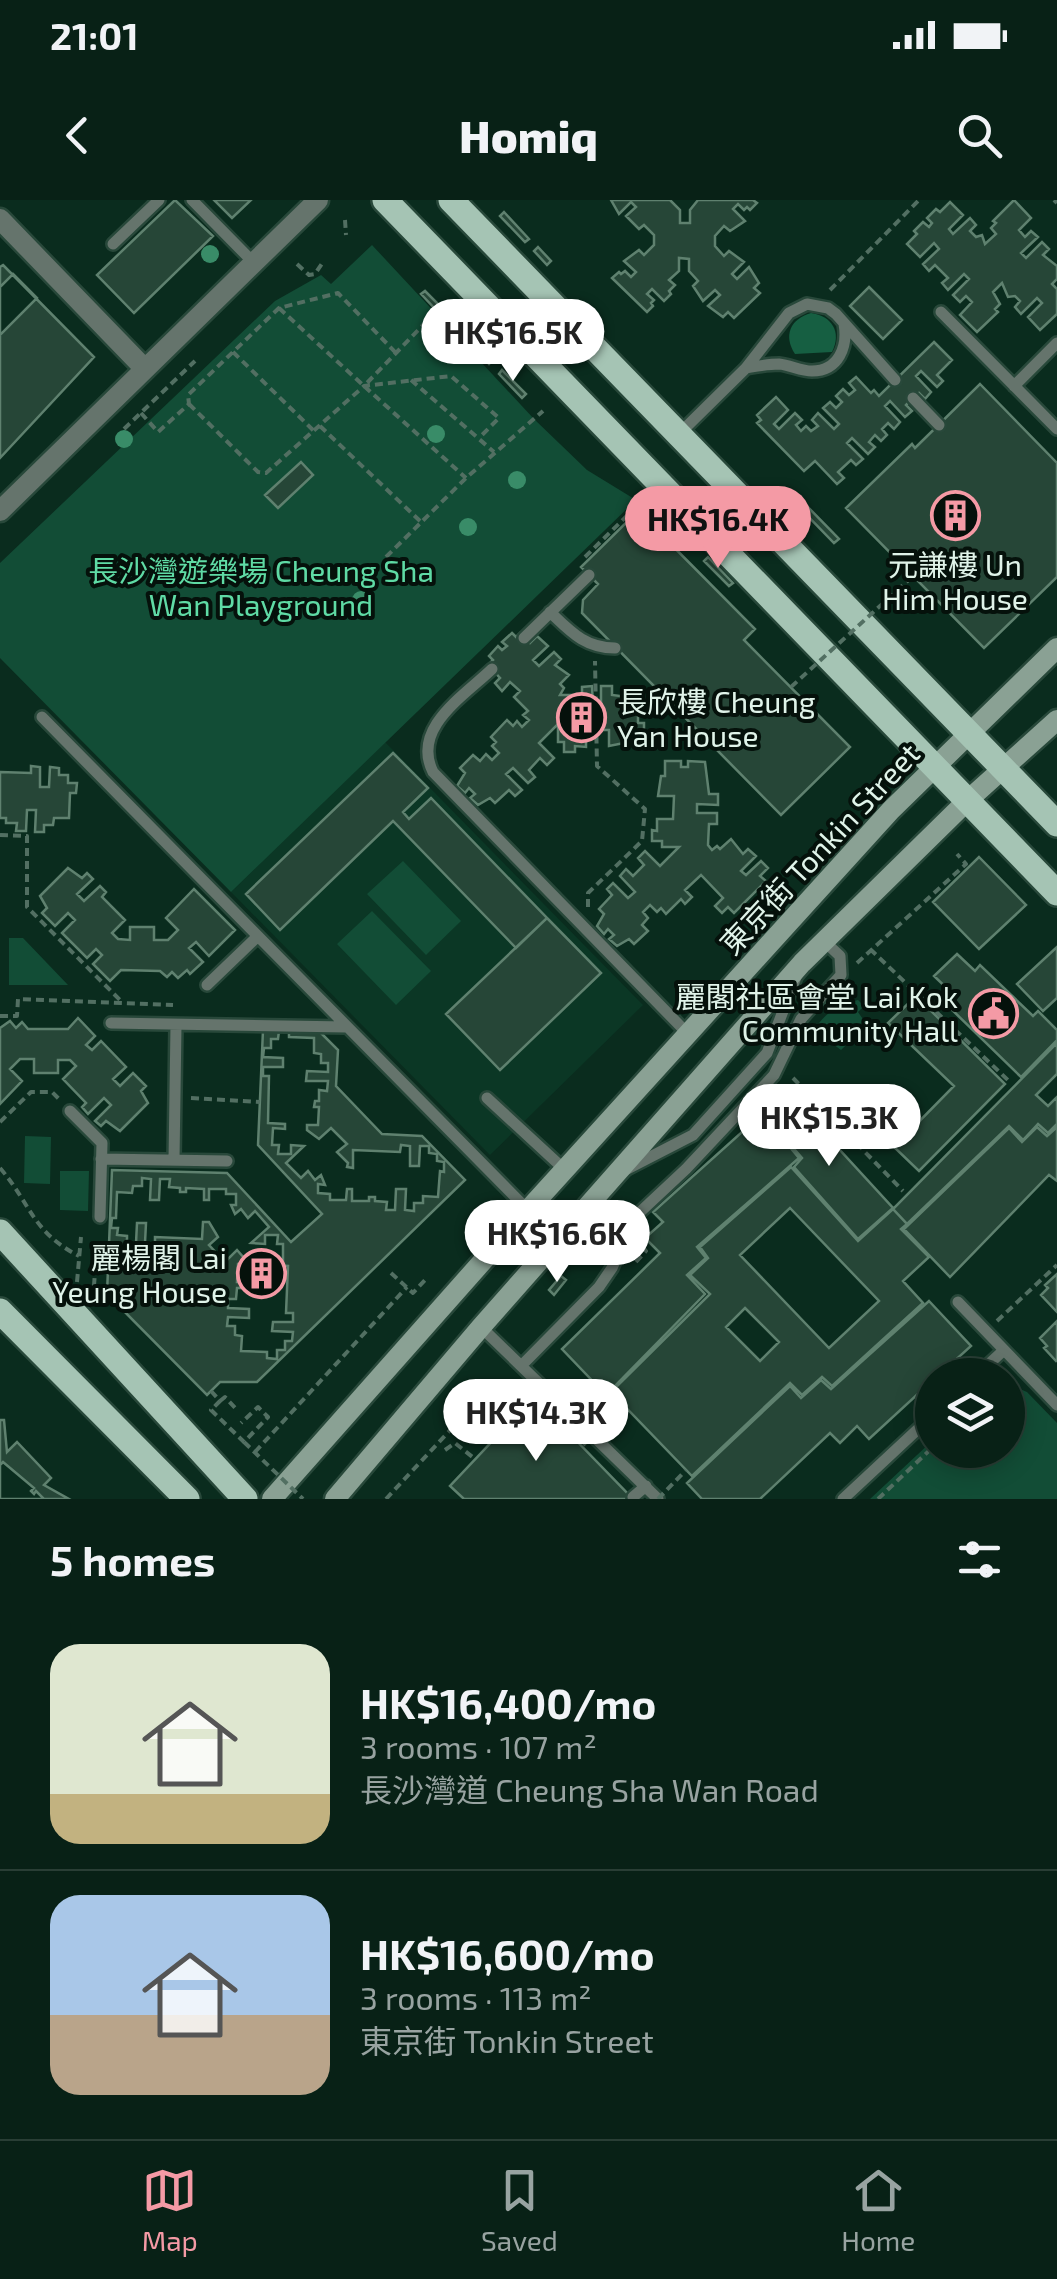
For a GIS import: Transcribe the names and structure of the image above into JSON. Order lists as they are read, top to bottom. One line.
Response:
{"streets":{"main road":["東京街 Tonkin Street"]},"parks":["長沙灣遊樂場 Cheung Sha Wan Playground"],"places":{"building":["元謙樓 Un Him House","長欣樓 Cheung Yan House","麗楊閣 Lai Yeung House"],"public building":["麗閣社區會堂 Lai Kok Community Hall"]},"page":{"status":"21:01","header":"Homiq","price":["HK$16.5K","HK$16.4K","HK$15.3K","HK$16.6K","HK$14.3K"],"heading":"5 homes","list":[{"name":"HK$16,400/mo","note":"3 rooms · 107 m² · 長沙灣道 Cheung Sha Wan Road"},{"name":"HK$16,600/mo","note":"3 rooms · 113 m² · 東京街 Tonkin Street"}],"tabs":["Map","Saved","Home"]}}
